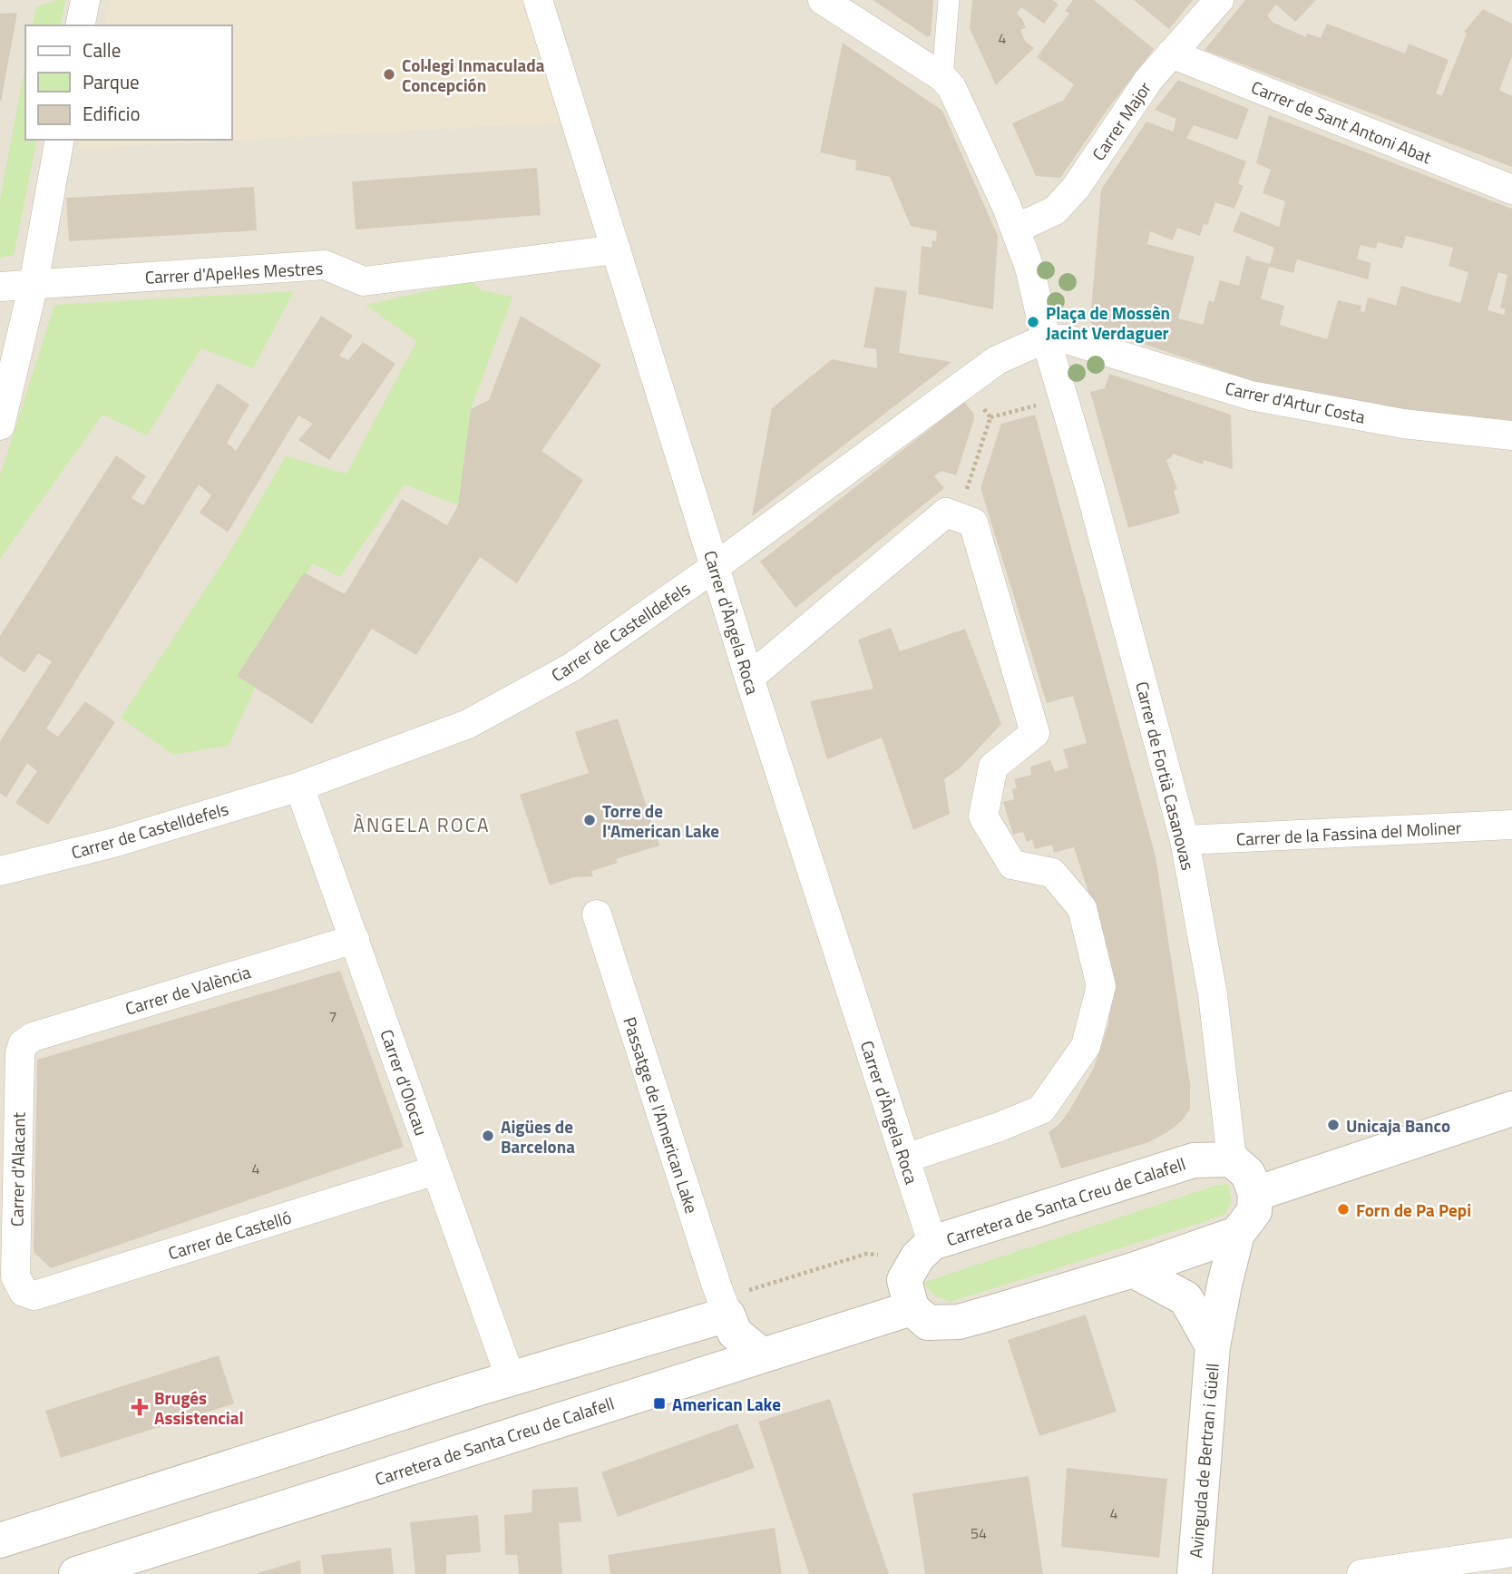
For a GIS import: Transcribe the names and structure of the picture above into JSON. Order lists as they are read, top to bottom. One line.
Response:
{"streets":{"street":["Carrer Major","Carrer de Sant Antoni Abat","Carrer d'Apel·les Mestres","Carrer d'Artur Costa","Carrer d'Àngela Roca","Carrer de Castelldefels","Carrer de Fortià Casanovas","Carrer de la Fassina del Moliner","Carrer de València","Carrer d'Olocau","Passatge de l'American Lake","Carrer d'Alacant","Carretera de Santa Creu de Calafell","Carrer de Castelló","Avinguda de Bertran i Güell"]},"crossings":[["Carrer Major","Carrer de Sant Antoni Abat"],["Carrer d'Apel·les Mestres","Carrer d'Àngela Roca"],["Carrer d'Artur Costa","Carrer de Castelldefels"],["Carrer d'Artur Costa","Carrer de Fortià Casanovas"],["Carrer d'Àngela Roca","Carrer de Castelldefels"],["Carrer d'Àngela Roca","Carretera de Santa Creu de Calafell"],["Carrer de Castelldefels","Carrer de Fortià Casanovas"],["Carrer de Castelldefels","Carrer d'Olocau"],["Carrer de Fortià Casanovas","Carrer de la Fassina del Moliner"],["Carrer de Fortià Casanovas","Carretera de Santa Creu de Calafell"],["Carrer de València","Carrer d'Olocau"],["Carrer de València","Carrer d'Alacant"],["Carrer d'Olocau","Carrer de Castelló"],["Carrer d'Alacant","Carrer de Castelló"]],"districts":["ÀNGELA ROCA"],"places":{"other":["Col·legi Inmaculada Concepción","Plaça de Mossèn Jacint Verdaguer","Torre de l'American Lake","Unicaja Banco","Aigües de Barcelona","Forn de Pa Pepi"],"transit":["American Lake"],"health":["Brugés Assistencial"]},"house_numbers":["4","7","4","4","54"],"legend":["Calle","Parque","Edificio"]}
